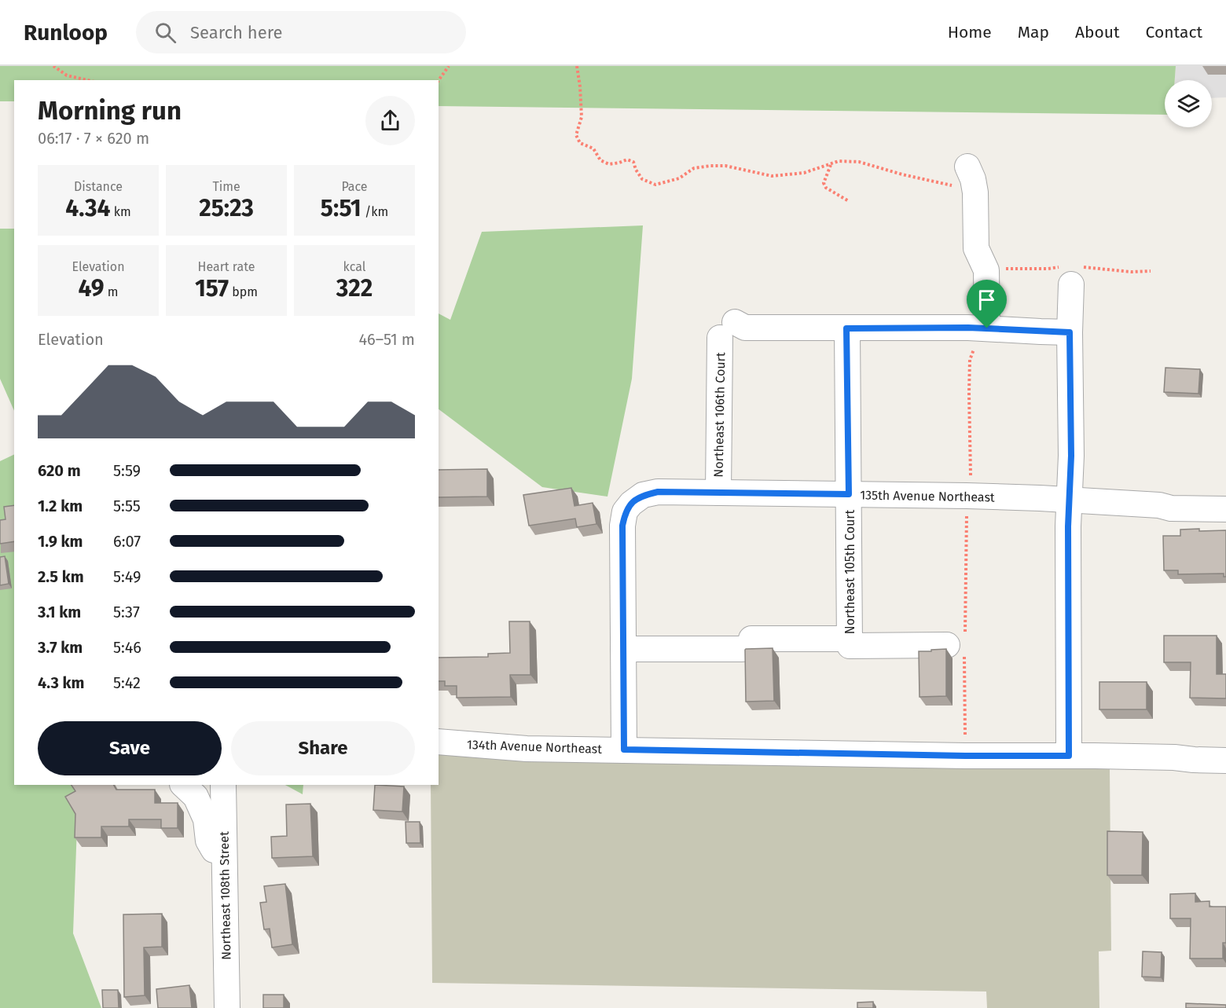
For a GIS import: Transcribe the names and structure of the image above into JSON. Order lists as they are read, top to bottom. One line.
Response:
{"streets":{"street":["Northeast 106th Court","135th Avenue Northeast","Northeast 105th Court","134th Avenue Northeast","Northeast 108th Street"]},"crossings":[["Northeast 106th Court","135th Avenue Northeast"],["Northeast 106th Court","Northeast 105th Court"],["135th Avenue Northeast","Northeast 105th Court"]],"page":{"header":"Runloop","search":"Search here","nav":["Home","Map","About","Contact"],"heading":["Morning run","06:17 · 7 × 620 m"],"stats":[["Distance","4.34 km"],["Time","25:23"],["Pace","5:51 /km"],["Elevation","49 m"],["Heart rate","157 bpm"],["kcal","322"]],"chart":["Elevation","46–51 m"],"list":[{"name":"620 m","note":"5:59"},{"name":"1.2 km","note":"5:55"},{"name":"1.9 km","note":"6:07"},{"name":"2.5 km","note":"5:49"},{"name":"3.1 km","note":"5:37"},{"name":"3.7 km","note":"5:46"},{"name":"4.3 km","note":"5:42"}],"buttons":["Save","Share"]}}
